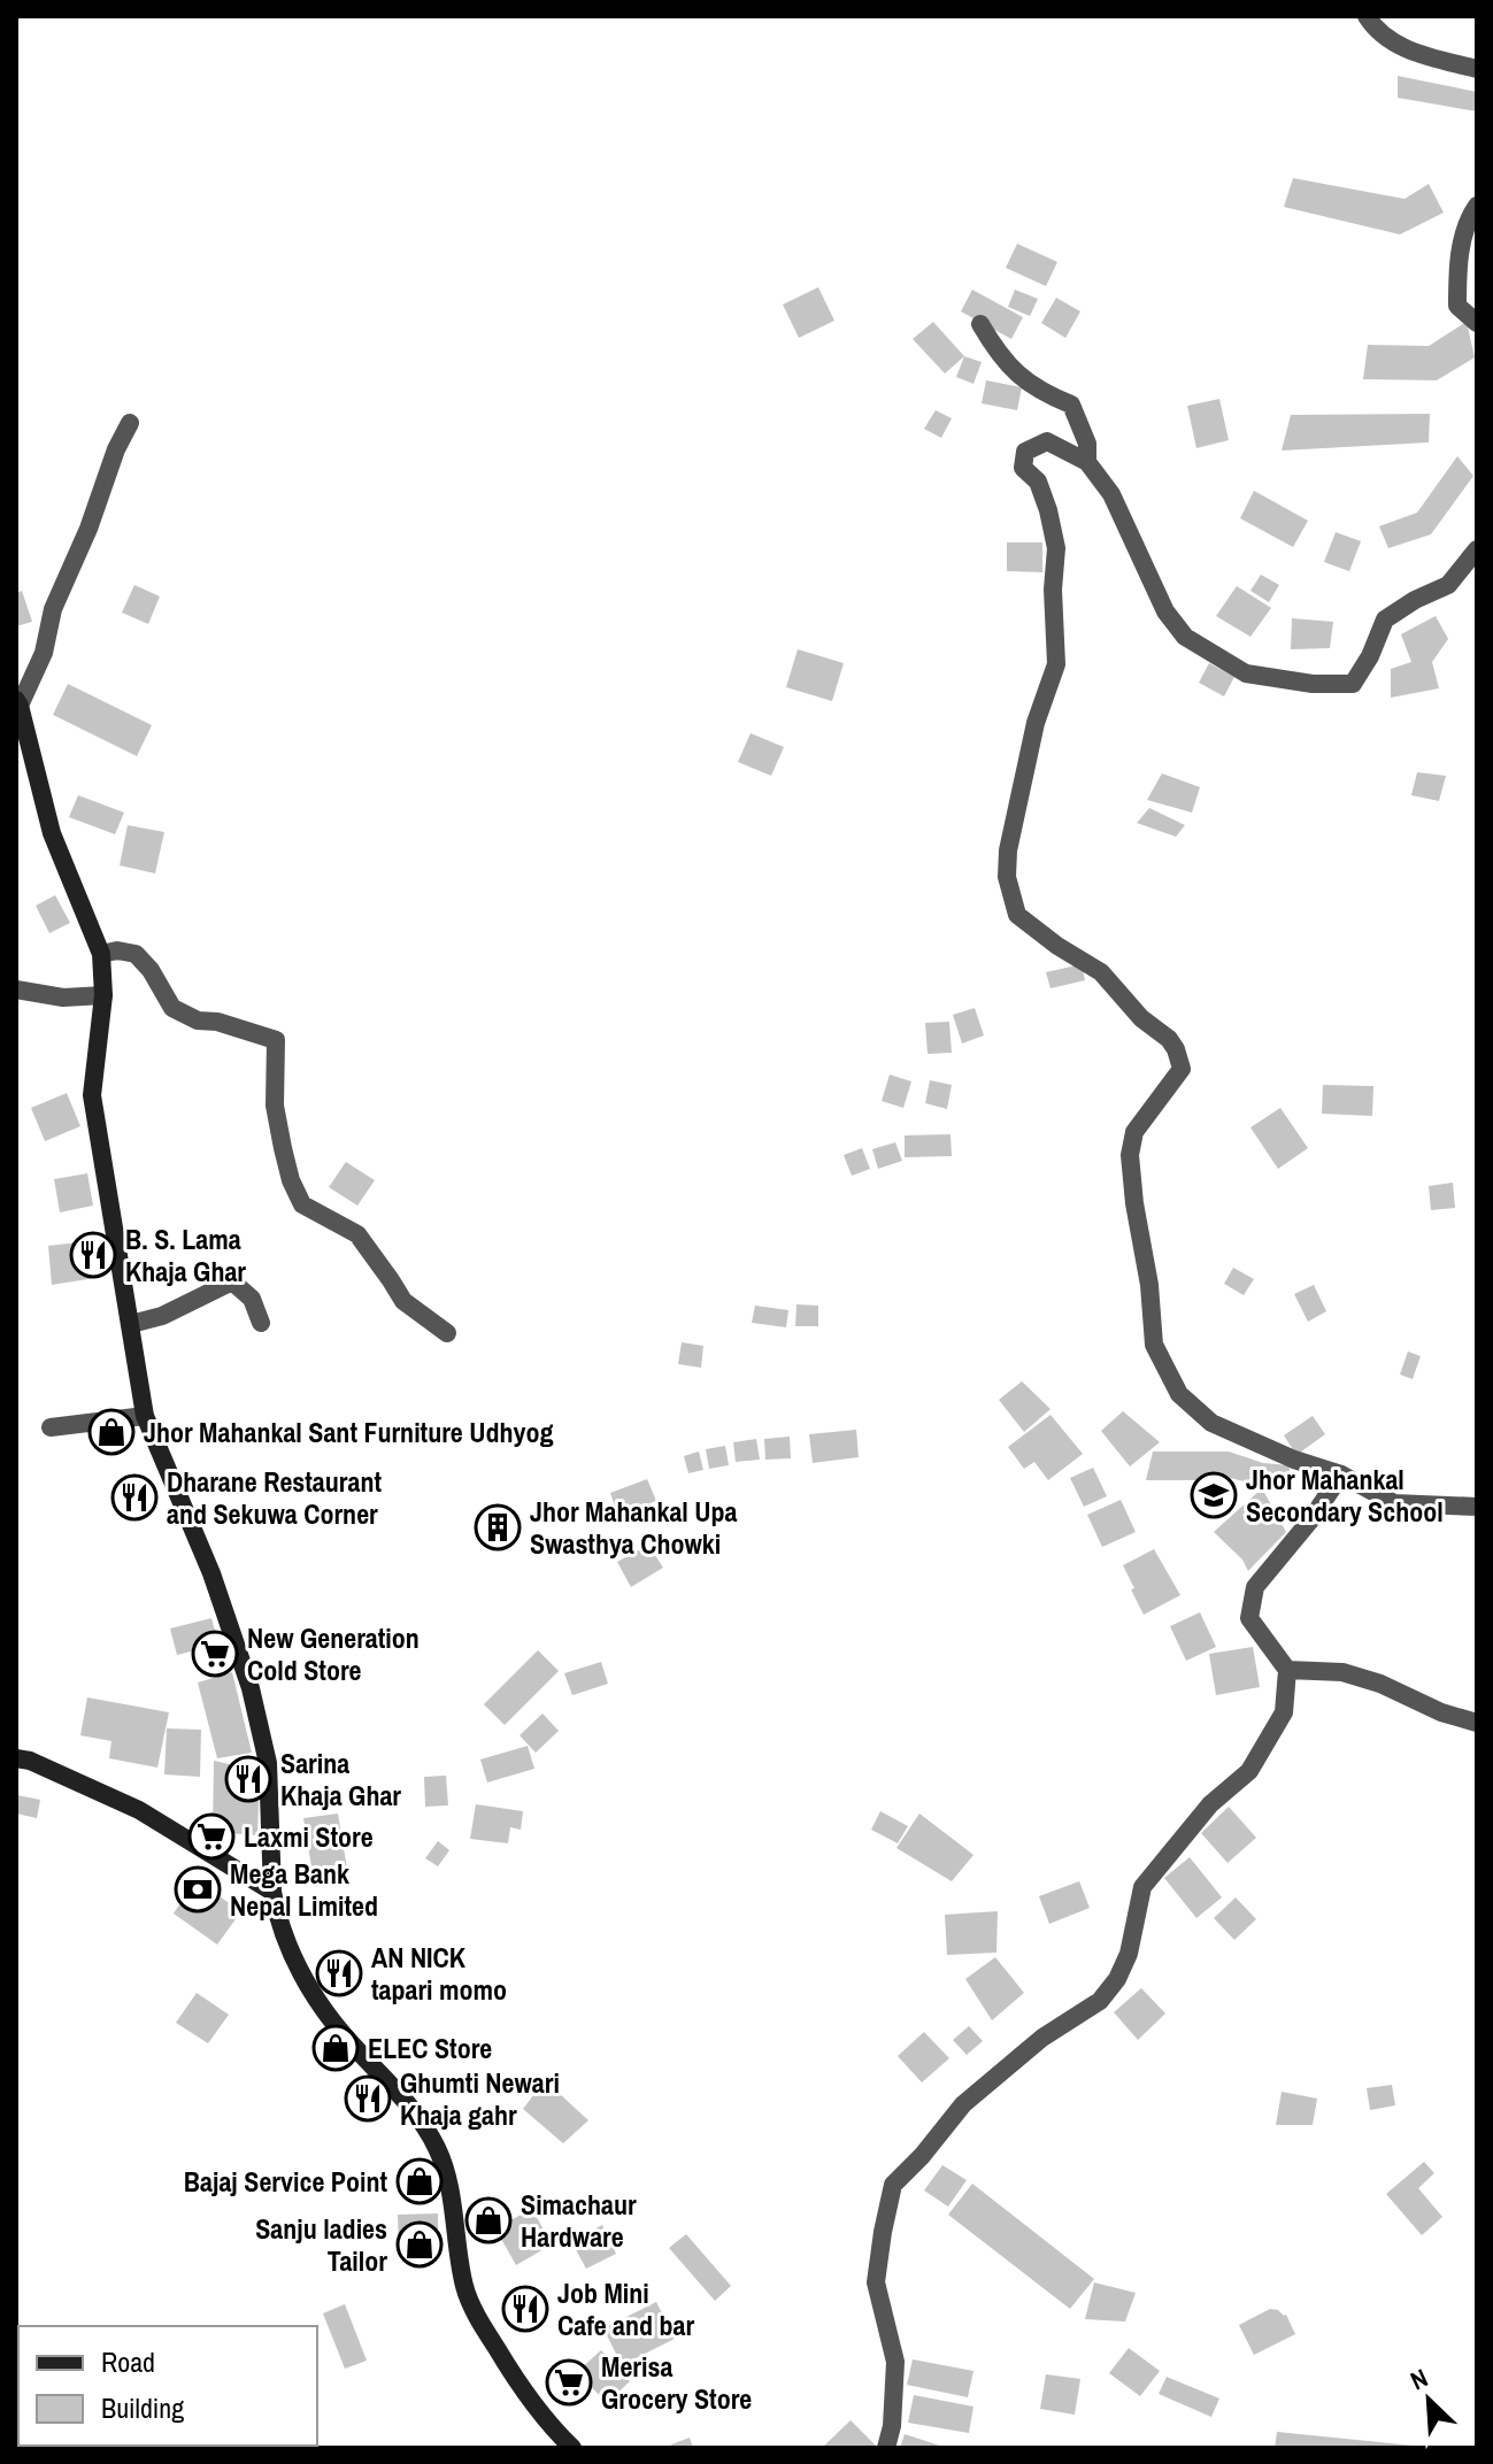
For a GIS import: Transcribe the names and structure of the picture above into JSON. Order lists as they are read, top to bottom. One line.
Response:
{"places":{"restaurant":["B. S. Lama Khaja Ghar","Dharane Restaurant and Sekuwa Corner","Sarina Khaja Ghar","AN NICK tapari momo","Ghumti Newari Khaja gahr","Job Mini Cafe and bar"],"shop":["Jhor Mahankal Sant Furniture Udhyog","ELEC Store","Bajaj Service Point","Simachaur Hardware","Sanju ladies Tailor"],"school or university":["Jhor Mahankal Secondary School"],"building":["Jhor Mahankal Upa Swasthya Chowki"],"supermarket":["New Generation Cold Store","Laxmi Store","Merisa Grocery Store"],"bank":["Mega Bank Nepal Limited"]},"legend":["Road","Building"],"north":"top left"}
